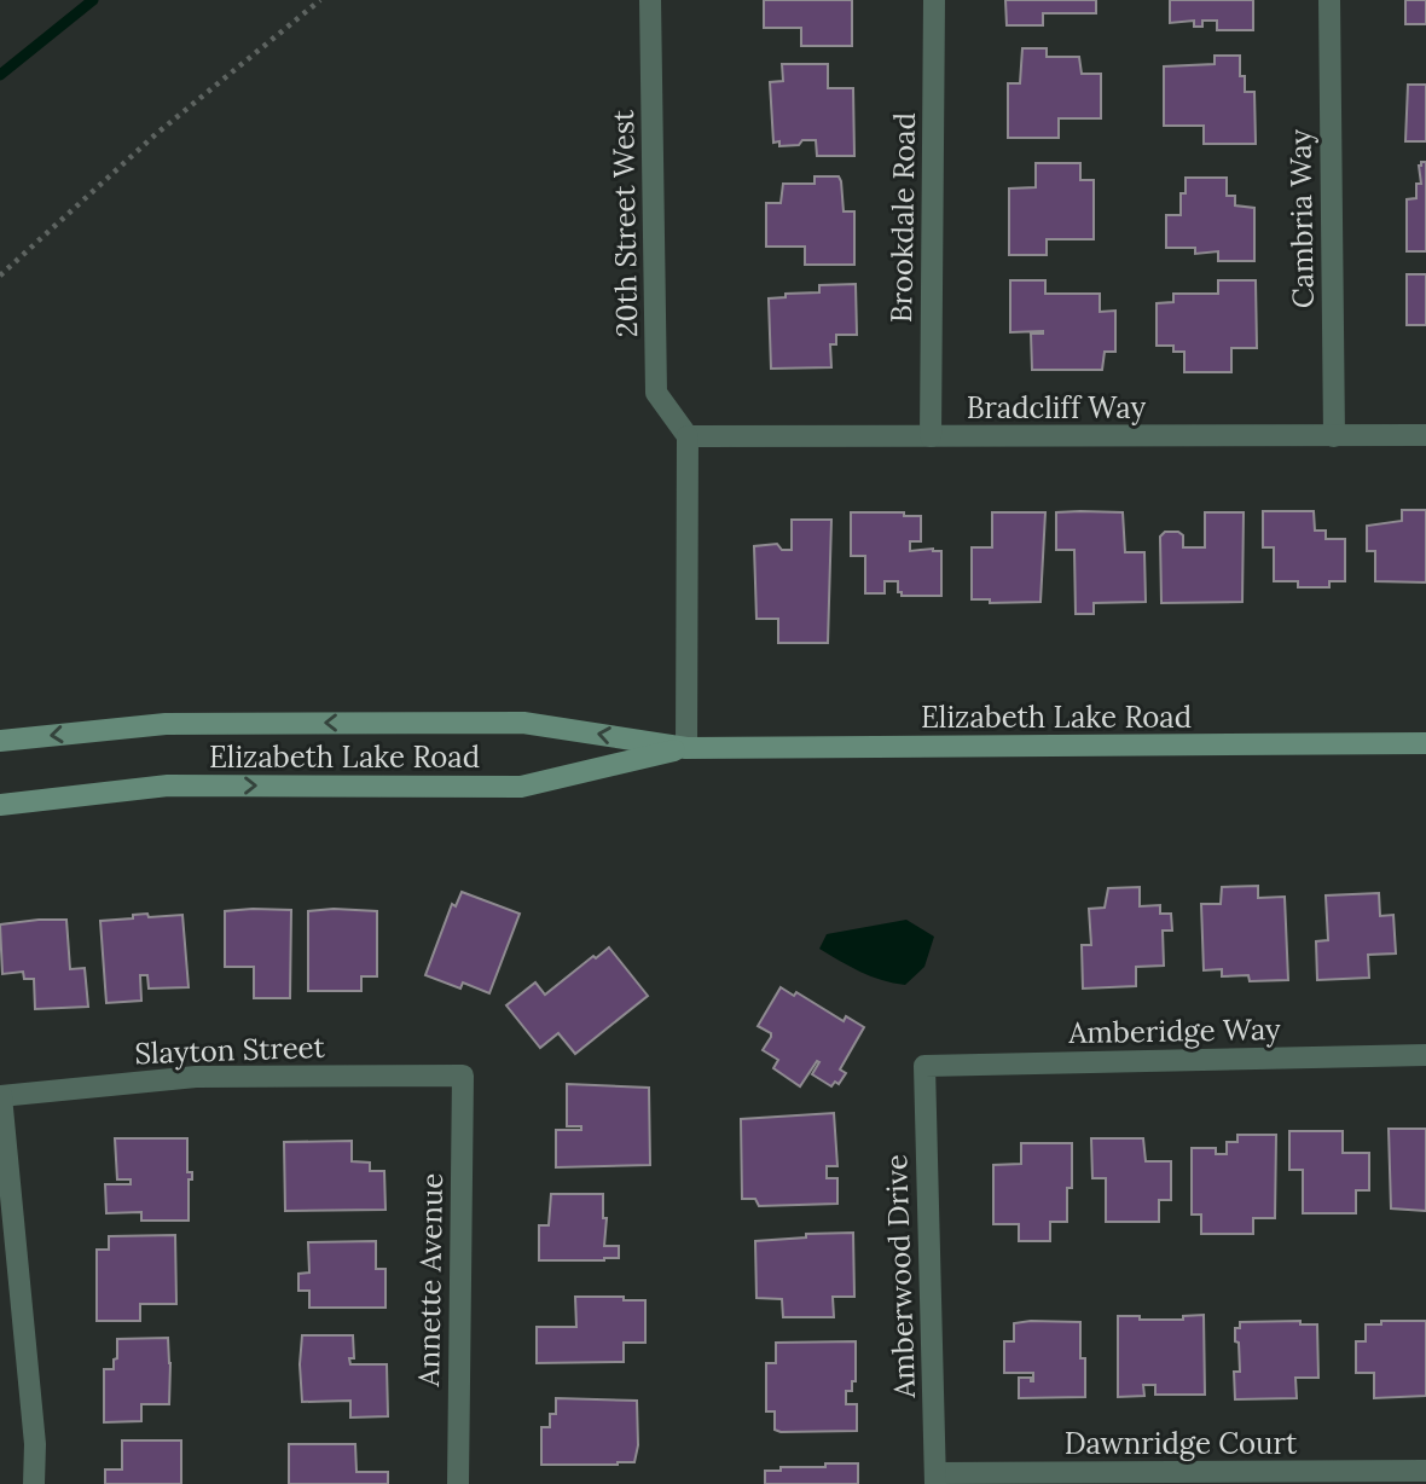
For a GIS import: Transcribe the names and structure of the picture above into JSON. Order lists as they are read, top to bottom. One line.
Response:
{"streets":{"main road":["Elizabeth Lake Road"],"street":["Brookdale Road","Cambria Way","20th Street West","Bradcliff Way","Amberidge Way","Slayton Street","Amberwood Drive","Annette Avenue","Dawnridge Court"]},"crossings":[["Brookdale Road","Bradcliff Way"],["Cambria Way","Bradcliff Way"],["20th Street West","Bradcliff Way"],["Amberidge Way","Amberwood Drive"],["Slayton Street","Annette Avenue"],["Amberwood Drive","Dawnridge Court"]]}
